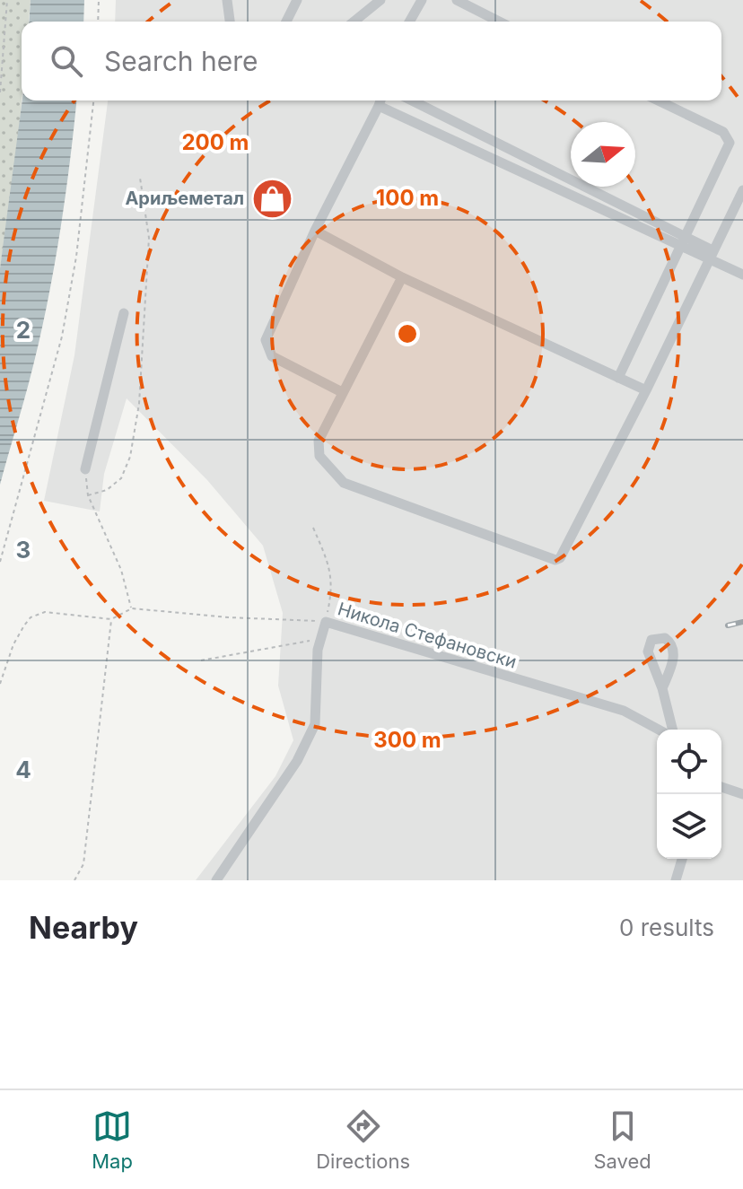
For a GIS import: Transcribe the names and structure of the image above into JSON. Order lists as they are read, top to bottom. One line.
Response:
{"streets":{"street":["Никола Стефановски"]},"places":{"shop":["Ариљеметал"]},"north":"right","page":{"search":"Search here","heading":["Nearby","0 results"],"nav":["Map","Directions","Saved"]},"grid":{"rows":["2","3","4"]},"rings":["200 m","100 m","300 m"]}
